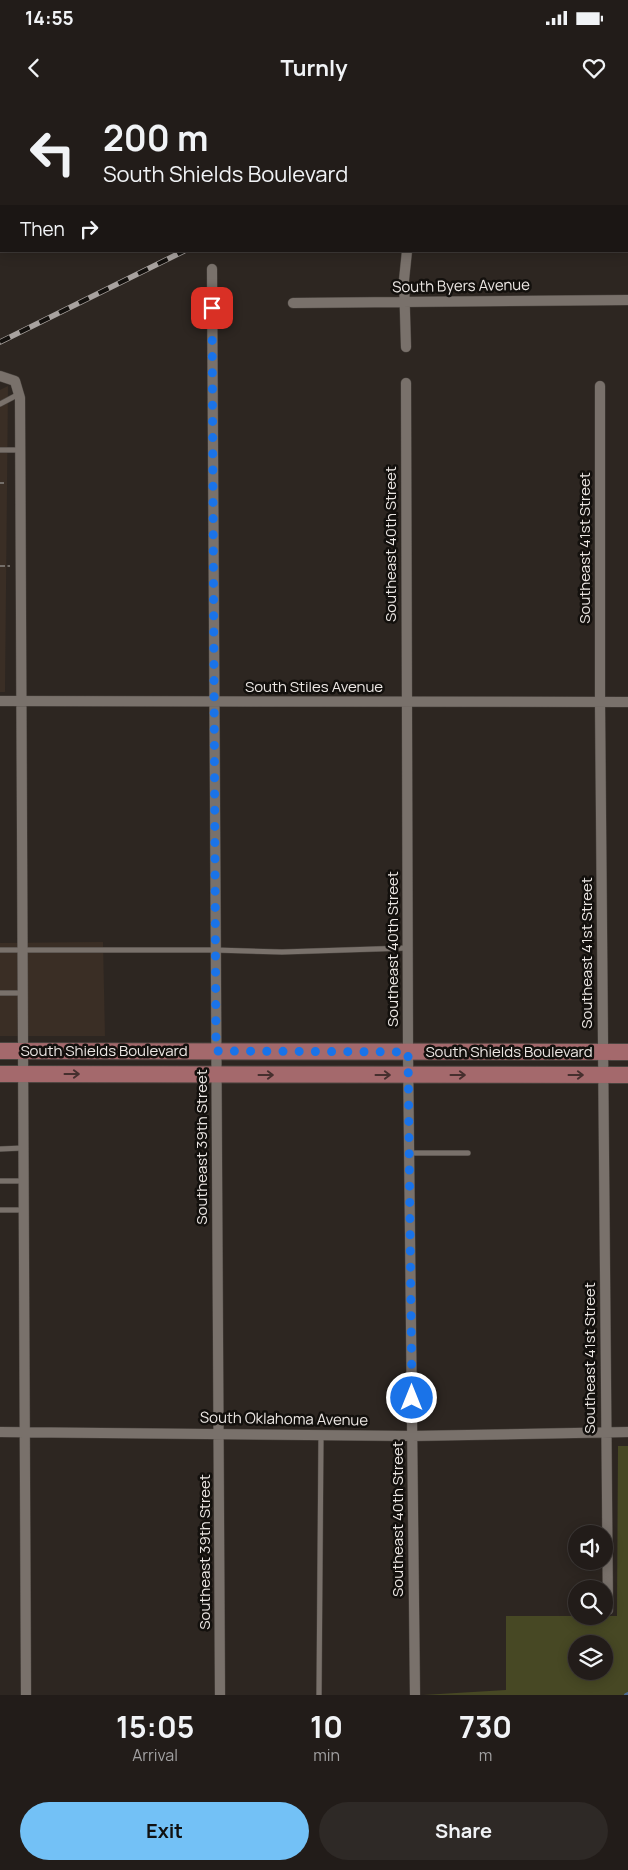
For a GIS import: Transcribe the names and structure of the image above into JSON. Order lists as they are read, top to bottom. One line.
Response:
{"streets":{"main road":["South Shields Boulevard"],"street":["South Byers Avenue","Southeast 40th Street","Southeast 41st Street","South Stiles Avenue","Southeast 39th Street","South Oklahoma Avenue"]},"crossings":[["Southeast 40th Street","South Stiles Avenue"],["Southeast 40th Street","South Shields Boulevard"],["Southeast 40th Street","South Oklahoma Avenue"],["Southeast 41st Street","South Stiles Avenue"],["Southeast 41st Street","South Shields Boulevard"],["Southeast 41st Street","South Oklahoma Avenue"],["South Stiles Avenue","Southeast 39th Street"],["South Shields Boulevard","Southeast 39th Street"],["Southeast 39th Street","South Oklahoma Avenue"]],"page":{"status":"14:55","header":"Turnly","turn":["200 m","South Shields Boulevard"],"then":"Then","eta":["15:05","Arrival","10","min","730","m"],"buttons":["Exit","Share"]}}
